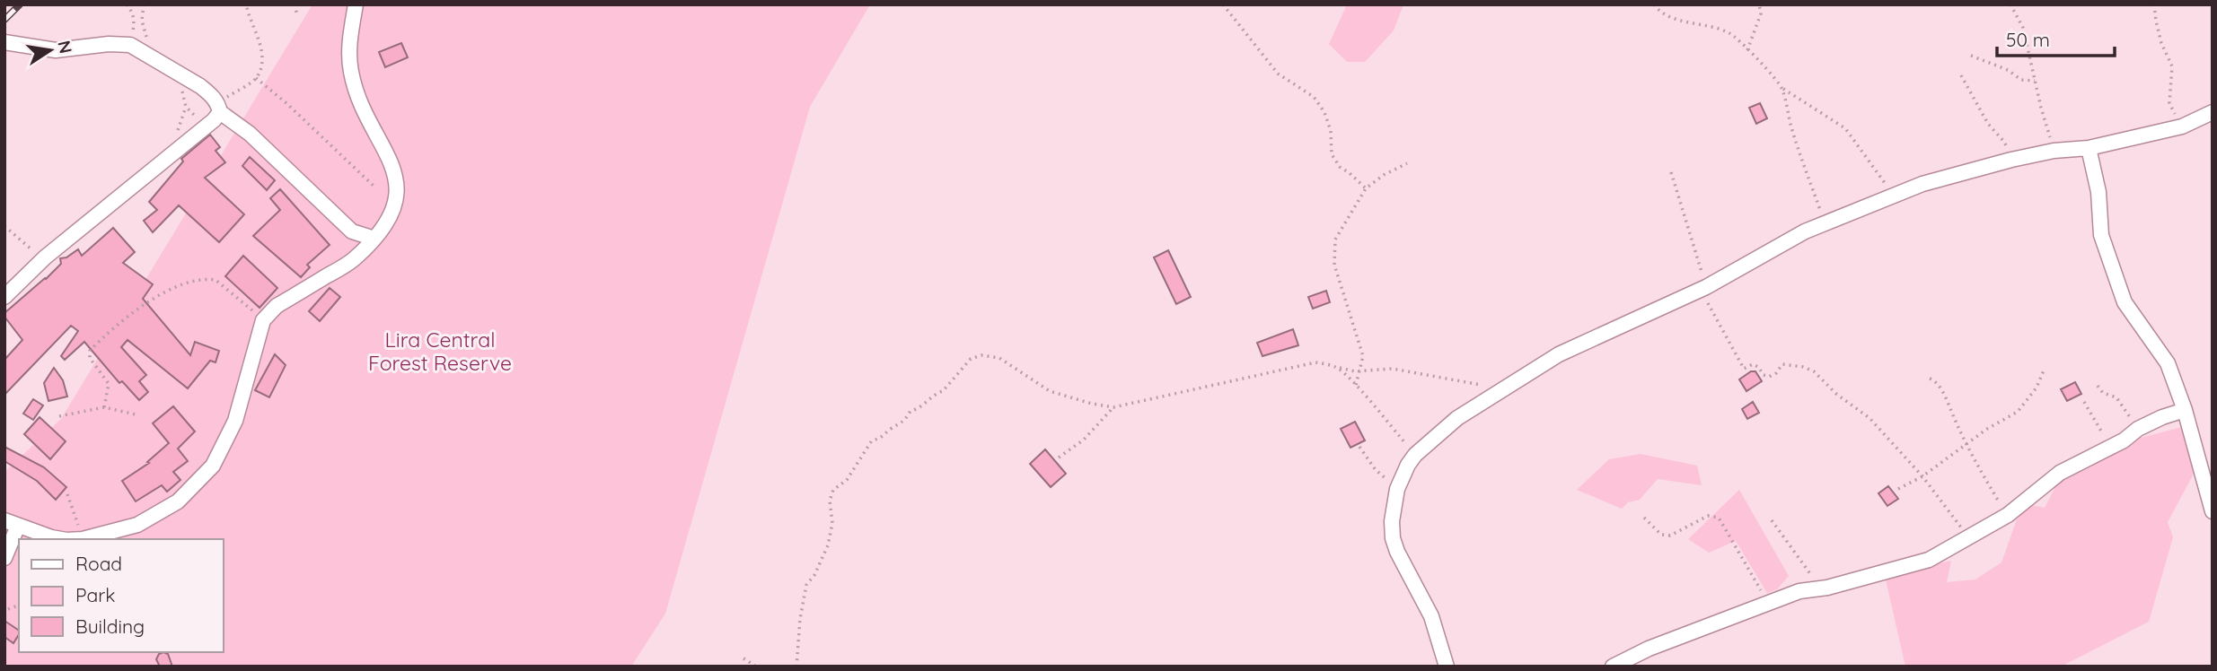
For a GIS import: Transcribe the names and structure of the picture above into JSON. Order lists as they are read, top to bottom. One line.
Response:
{"parks":["Lira Central Forest Reserve"],"legend":["Road","Park","Building"],"scale_bar":"50 m","north":"right"}
